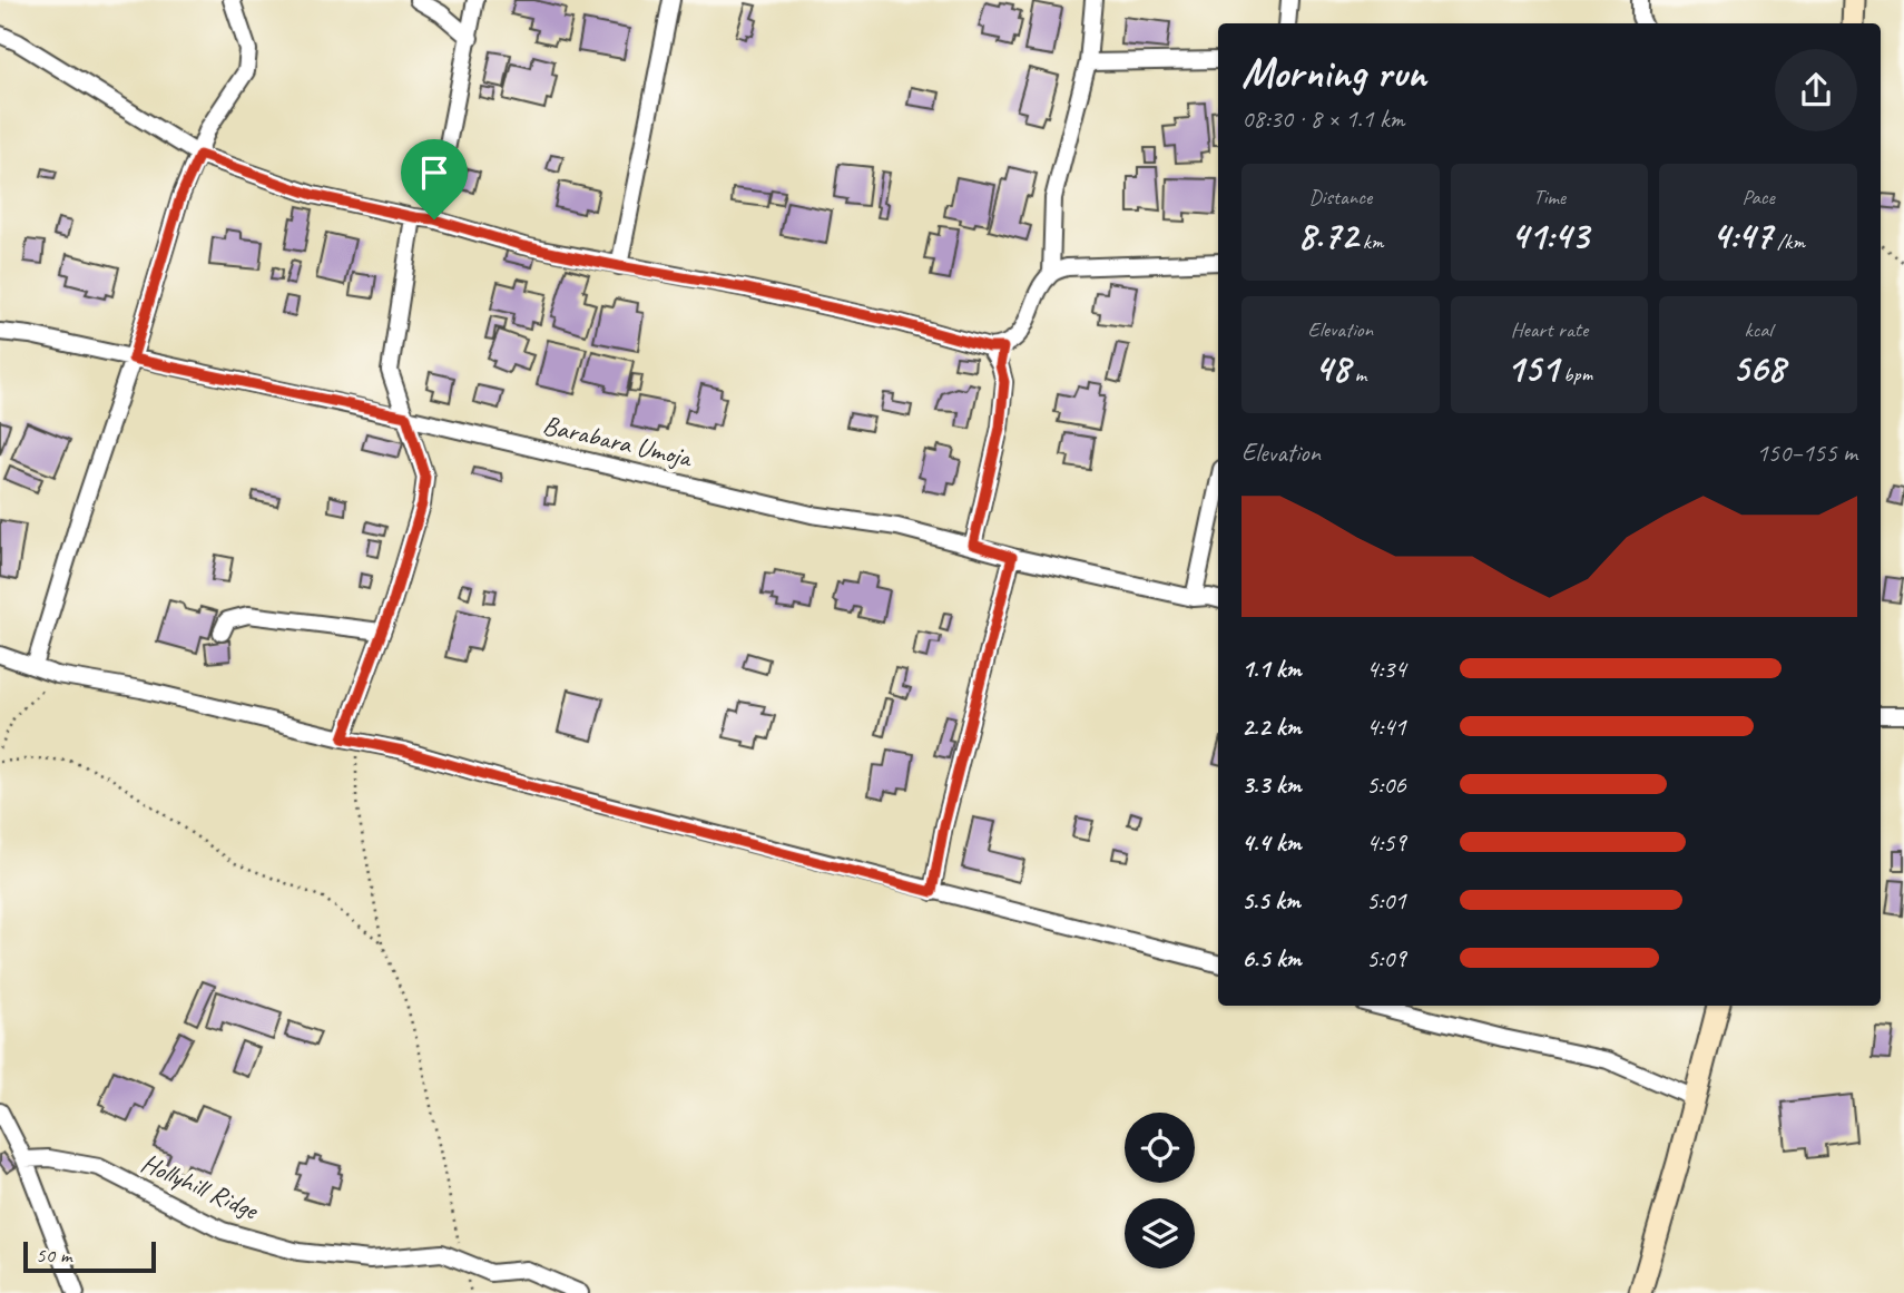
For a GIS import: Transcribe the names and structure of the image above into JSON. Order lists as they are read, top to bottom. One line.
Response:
{"streets":{"street":["Barabara Umoja","Hollyhill Ridge"]},"scale_bar":"50 m","page":{"heading":["Morning run","08:30 · 8 × 1.1 km"],"stats":[["Distance","8.72 km"],["Time","41:43"],["Pace","4:47 /km"],["Elevation","48 m"],["Heart rate","151 bpm"],["kcal","568"]],"chart":["Elevation","150–155 m"],"list":[{"name":"1.1 km","note":"4:34"},{"name":"2.2 km","note":"4:41"},{"name":"3.3 km","note":"5:06"},{"name":"4.4 km","note":"4:59"},{"name":"5.5 km","note":"5:01"},{"name":"6.5 km","note":"5:09"}],"scale":"50 m"}}
